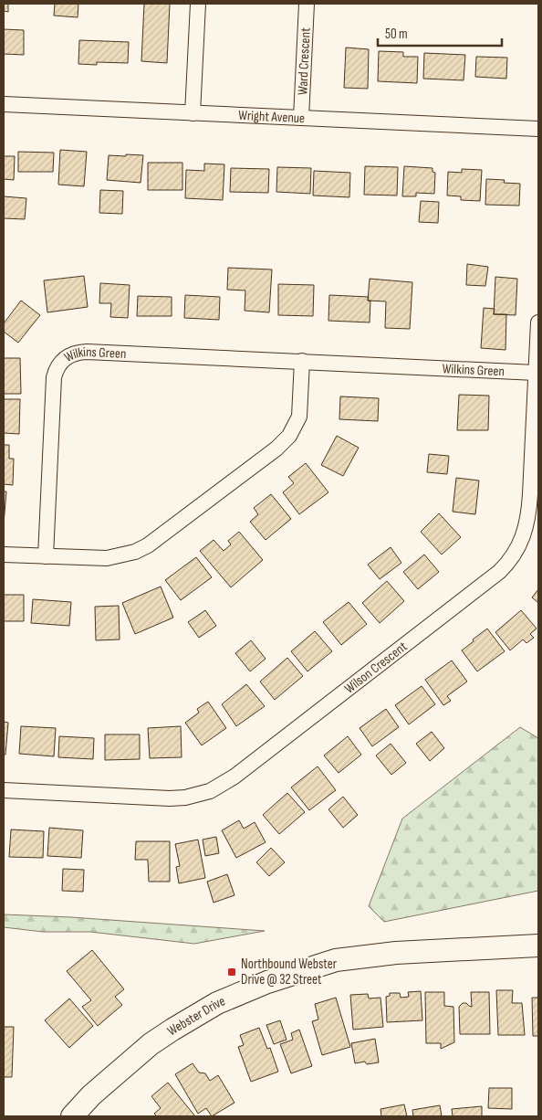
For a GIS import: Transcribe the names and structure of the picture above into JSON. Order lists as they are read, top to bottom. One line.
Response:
{"streets":{"street":["Ward Crescent","Wright Avenue","Wilkins Green","Wilson Crescent","Webster Drive"]},"crossings":[["Ward Crescent","Wright Avenue"],["Wilkins Green","Wilson Crescent"]],"places":{"transit":["Northbound Webster Drive @ 32 Street"]},"scale_bar":"50 m"}
